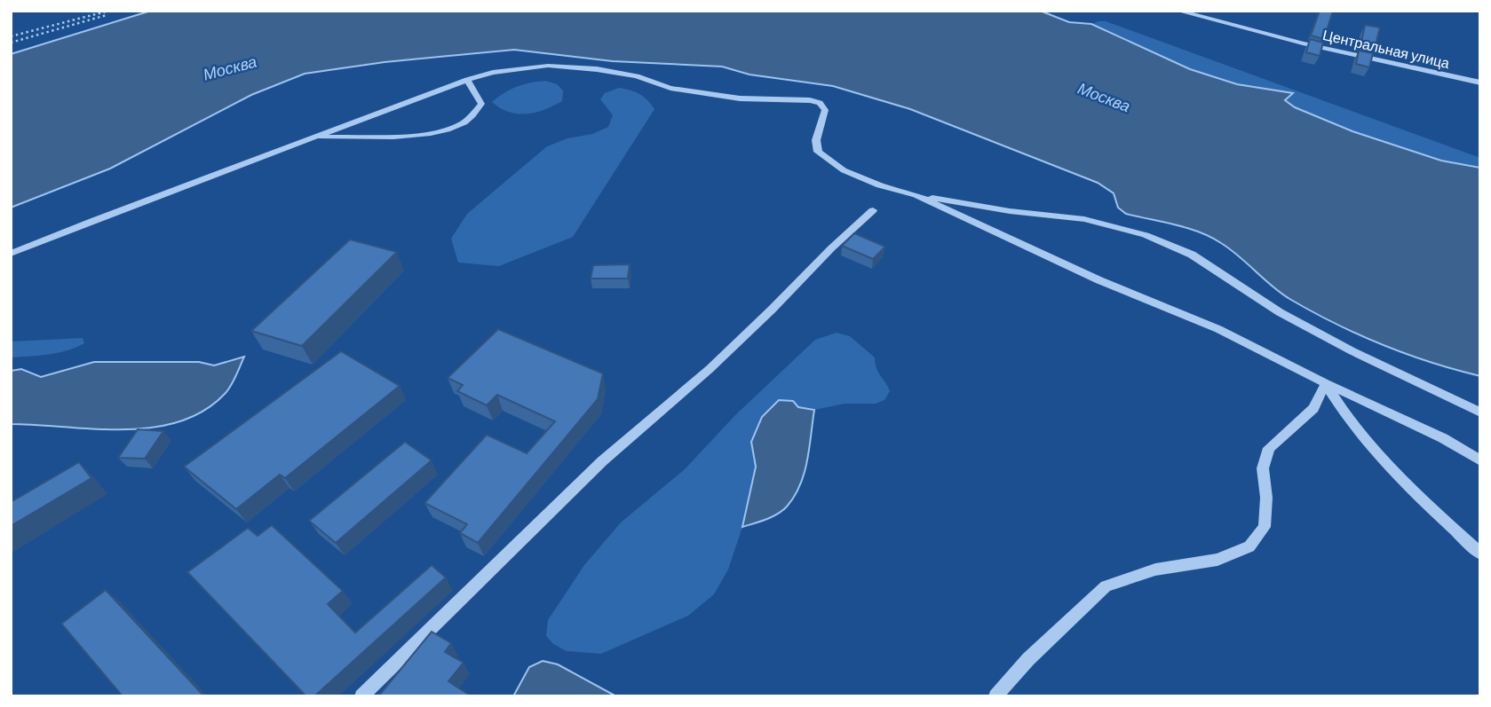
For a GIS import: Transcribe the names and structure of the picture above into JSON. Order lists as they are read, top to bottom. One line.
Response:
{"streets":{"street":["Центральная улица"]},"water":["Москва"]}
